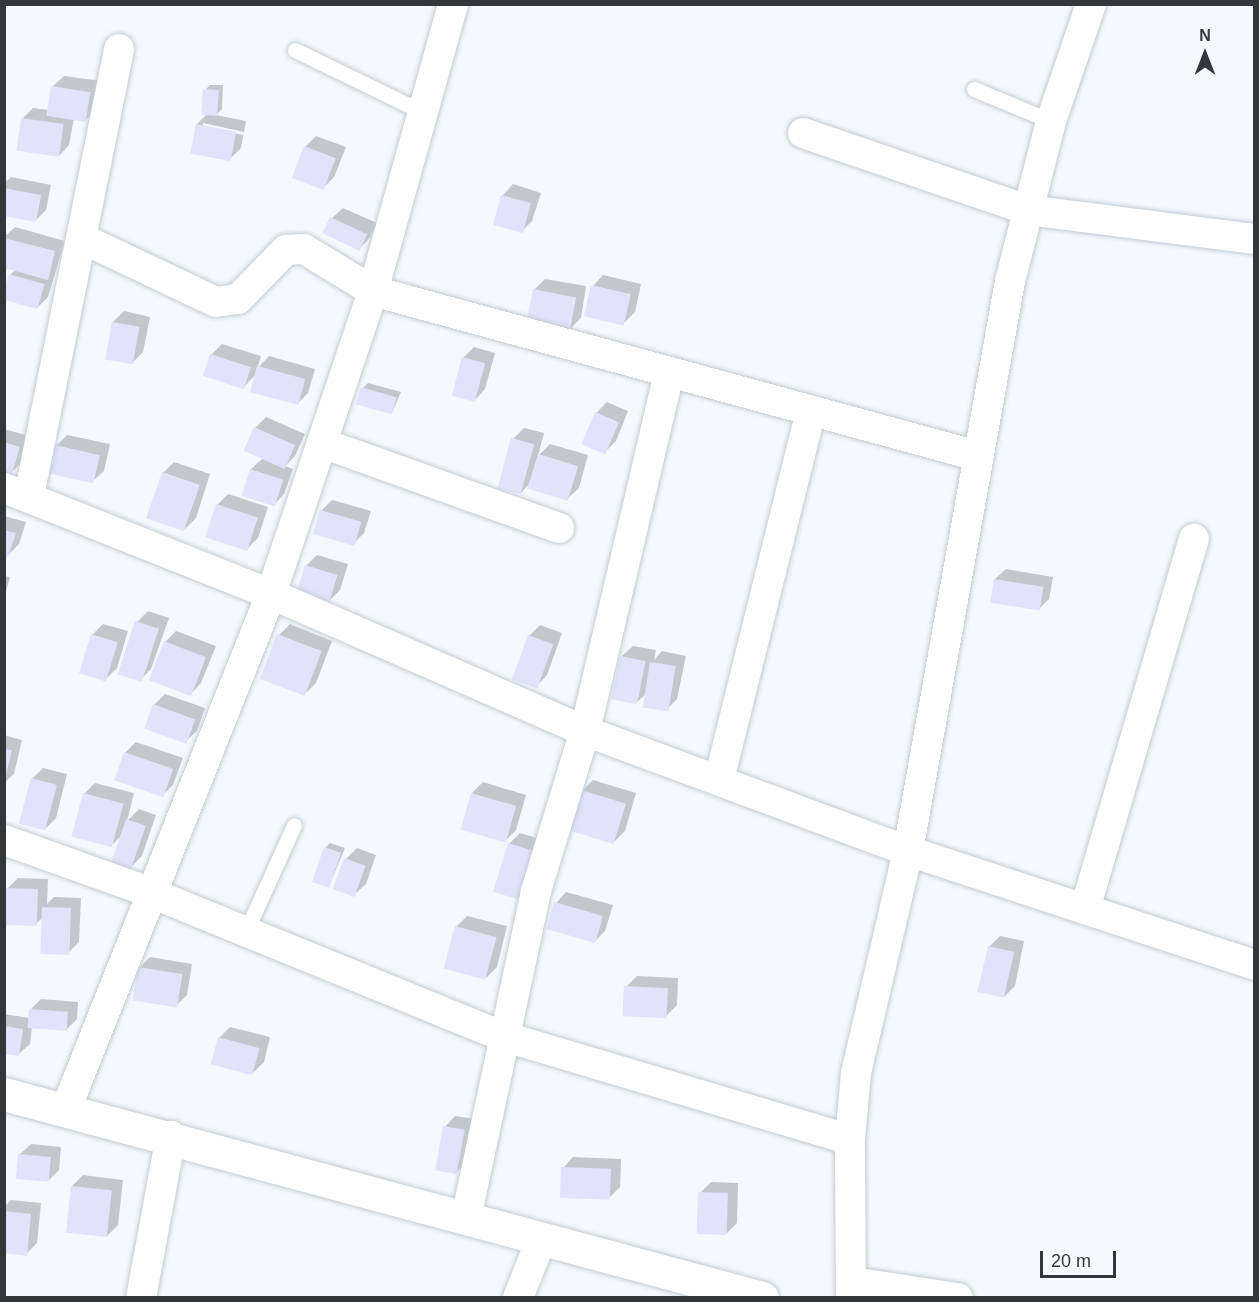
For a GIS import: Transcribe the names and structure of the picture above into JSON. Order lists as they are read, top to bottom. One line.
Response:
{"scale_bar":"20 m","north":"top"}
